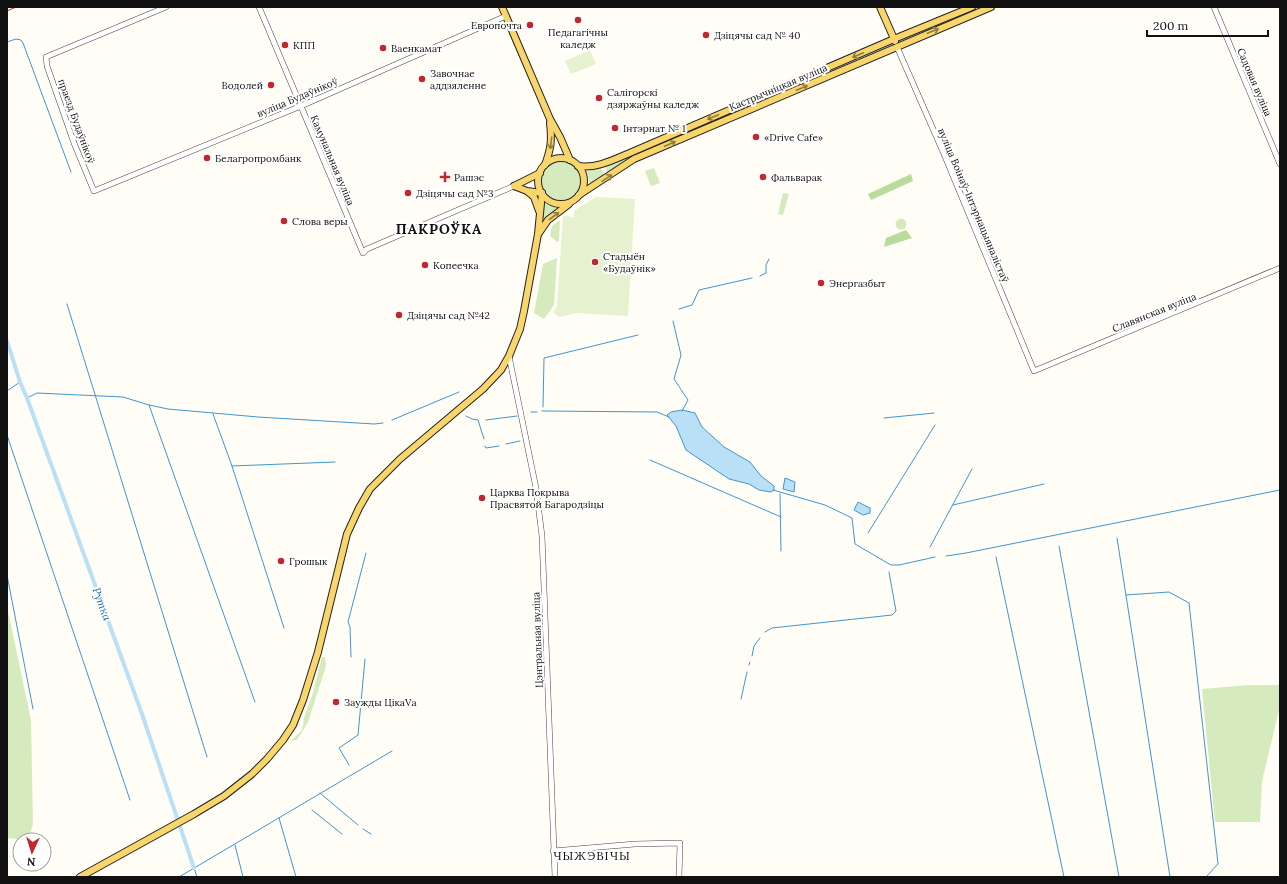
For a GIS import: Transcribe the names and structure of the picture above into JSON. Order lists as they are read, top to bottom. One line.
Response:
{"streets":{"main road":["Кастрычніцкая вуліца"],"street":["Садовая вуліца","вуліца Будаўнікоў","праезд Будаўнікоў","Камунальная вуліца","вуліца Воінаў-Інтэрнацыяналістаў","Славянская вуліца","Цэнтральная вуліца"]},"crossings":[["Кастрычніцкая вуліца","вуліца Воінаў-Інтэрнацыяналістаў"],["вуліца Будаўнікоў","праезд Будаўнікоў"],["вуліца Будаўнікоў","Камунальная вуліца"],["вуліца Воінаў-Інтэрнацыяналістаў","Славянская вуліца"]],"districts":["ПАКРОЎКА","ЧЫЖЭВІЧЫ"],"water":["Рутка"],"places":{"other":["Педагагічны каледж","Европочта","Дзіцячы сад № 40","КПП","Ваенкамат","Завочнае аддзяленне","Водолей","Салігорскі дзяржаўны каледж","Інтэрнат № 1","«Drive Cafe»","Белагропромбанк","Фальварак","Дзіцячы сад №3","Слова веры","Стадыён «Будаўнік»","Копеечка","Энергазбыт","Дзіцячы сад №42","Царква Покрыва Прасвятой Багародзіцы","Грошык","Заужды ЦікаVа"],"health":["Рашэс"]},"scale_bar":"200 m","north":"bottom"}
